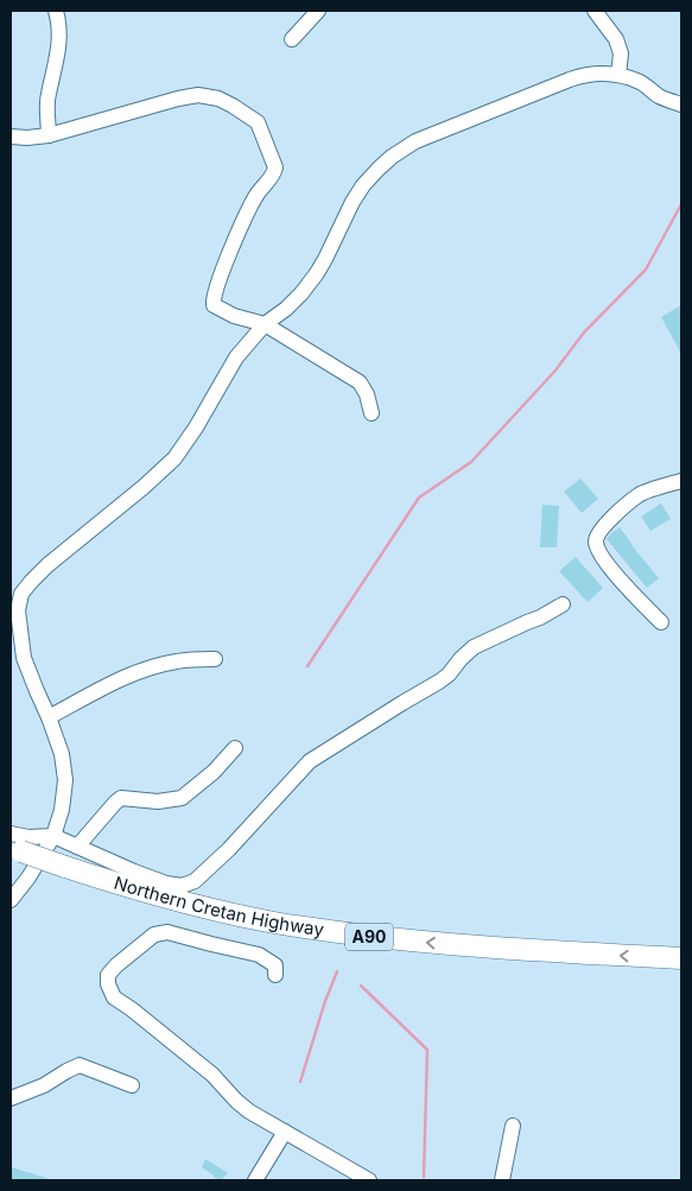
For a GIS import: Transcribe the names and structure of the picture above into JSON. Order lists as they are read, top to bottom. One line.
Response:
{"streets":{"highway":["Northern Cretan Highway","Α90"]},"one_way":["Northern Cretan Highway"]}
